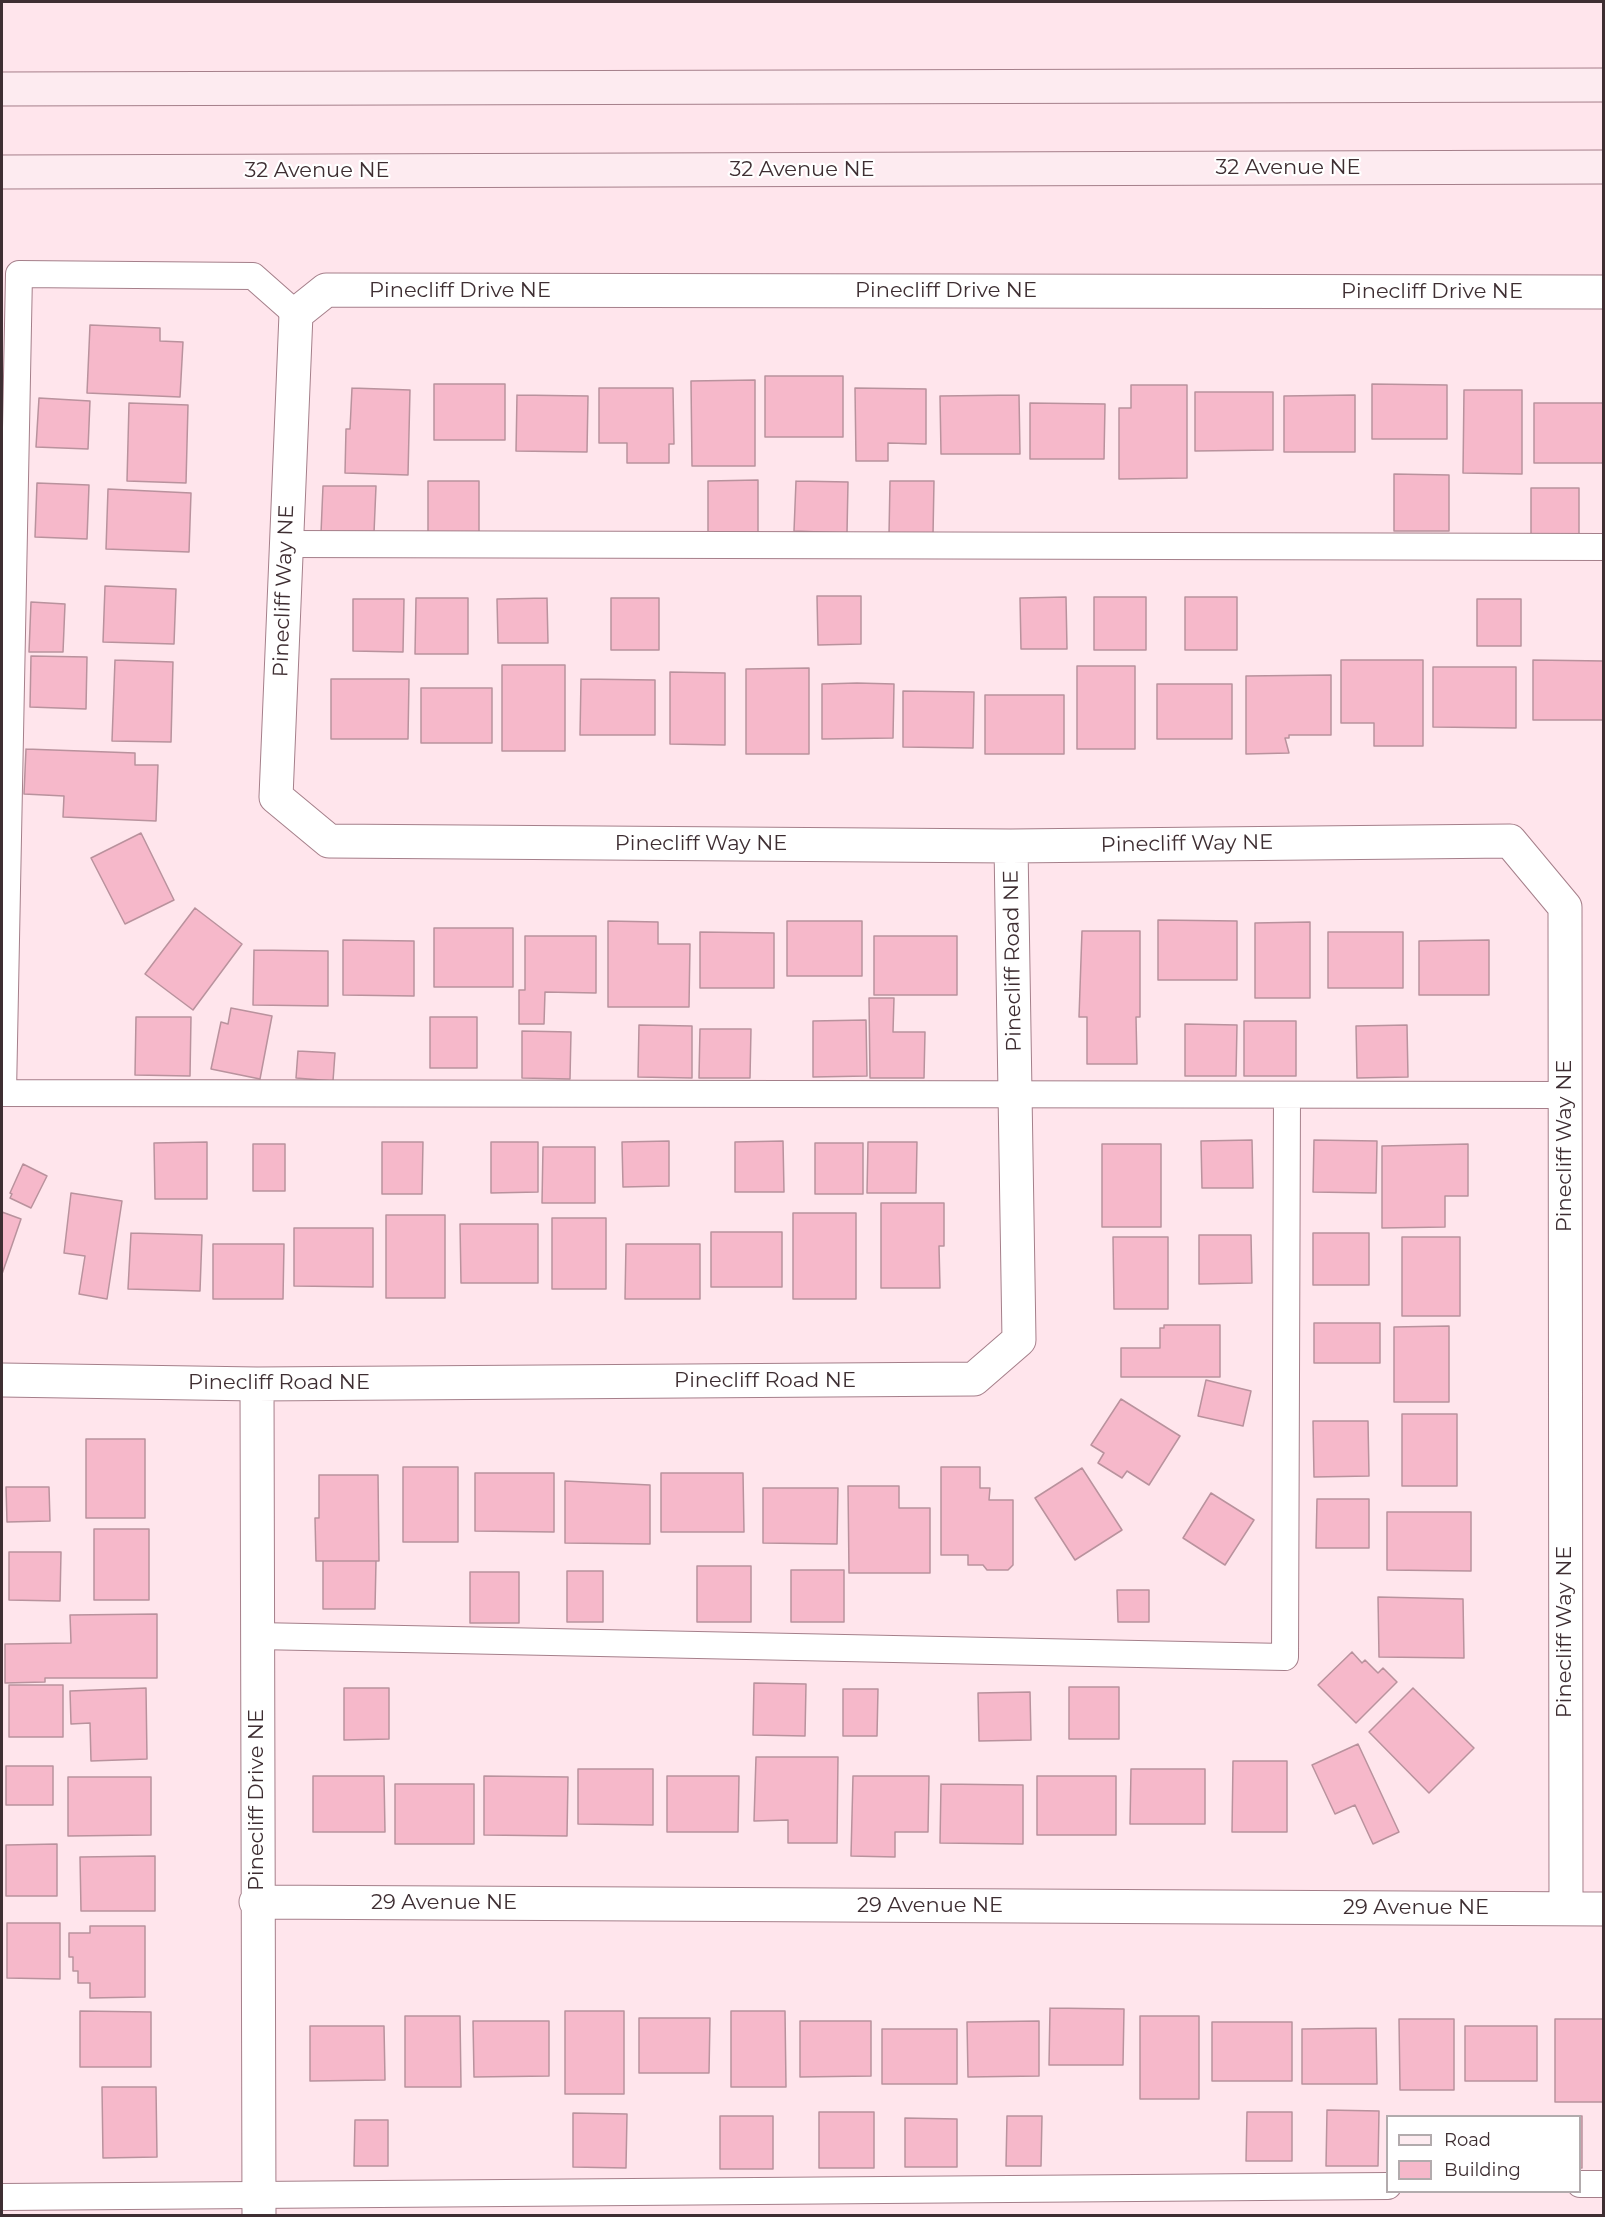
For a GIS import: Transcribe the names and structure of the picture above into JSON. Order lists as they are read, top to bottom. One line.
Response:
{"streets":{"main road":["32 Avenue NE"],"street":["Pinecliff Drive NE","Pinecliff Way NE","Pinecliff Road NE","29 Avenue NE"]},"crossings":[["Pinecliff Drive NE","Pinecliff Way NE"],["Pinecliff Drive NE","Pinecliff Road NE"],["Pinecliff Drive NE","29 Avenue NE"],["Pinecliff Way NE","Pinecliff Road NE"],["Pinecliff Way NE","29 Avenue NE"]],"legend":["Road","Building"]}
